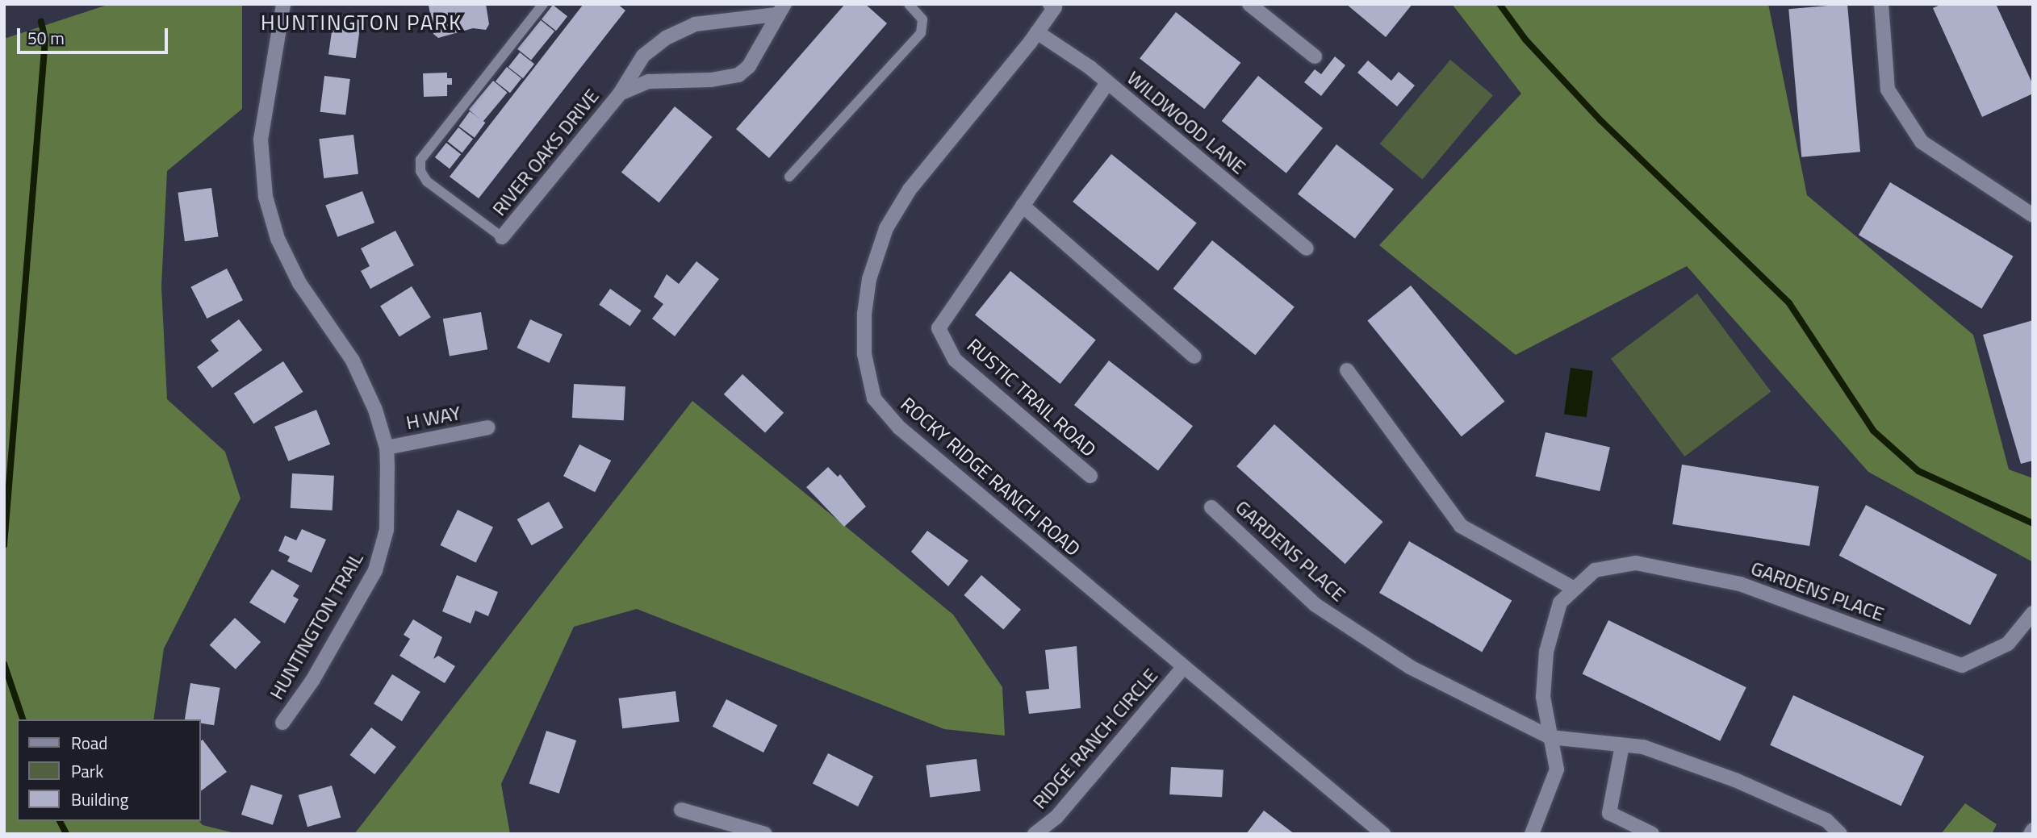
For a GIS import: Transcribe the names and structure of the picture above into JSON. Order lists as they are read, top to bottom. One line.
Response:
{"streets":{"street":["WILDWOOD LANE","RIVER OAKS DRIVE","RUSTIC TRAIL ROAD","H WAY","ROCKY RIDGE RANCH ROAD","GARDENS PLACE","HUNTINGTON TRAIL","RIDGE RANCH CIRCLE"]},"crossings":[["WILDWOOD LANE","RUSTIC TRAIL ROAD"],["WILDWOOD LANE","ROCKY RIDGE RANCH ROAD"],["H WAY","HUNTINGTON TRAIL"],["ROCKY RIDGE RANCH ROAD","RIDGE RANCH CIRCLE"]],"districts":["HUNTINGTON PARK"],"legend":["Road","Park","Building"],"scale_bar":"50 m"}
